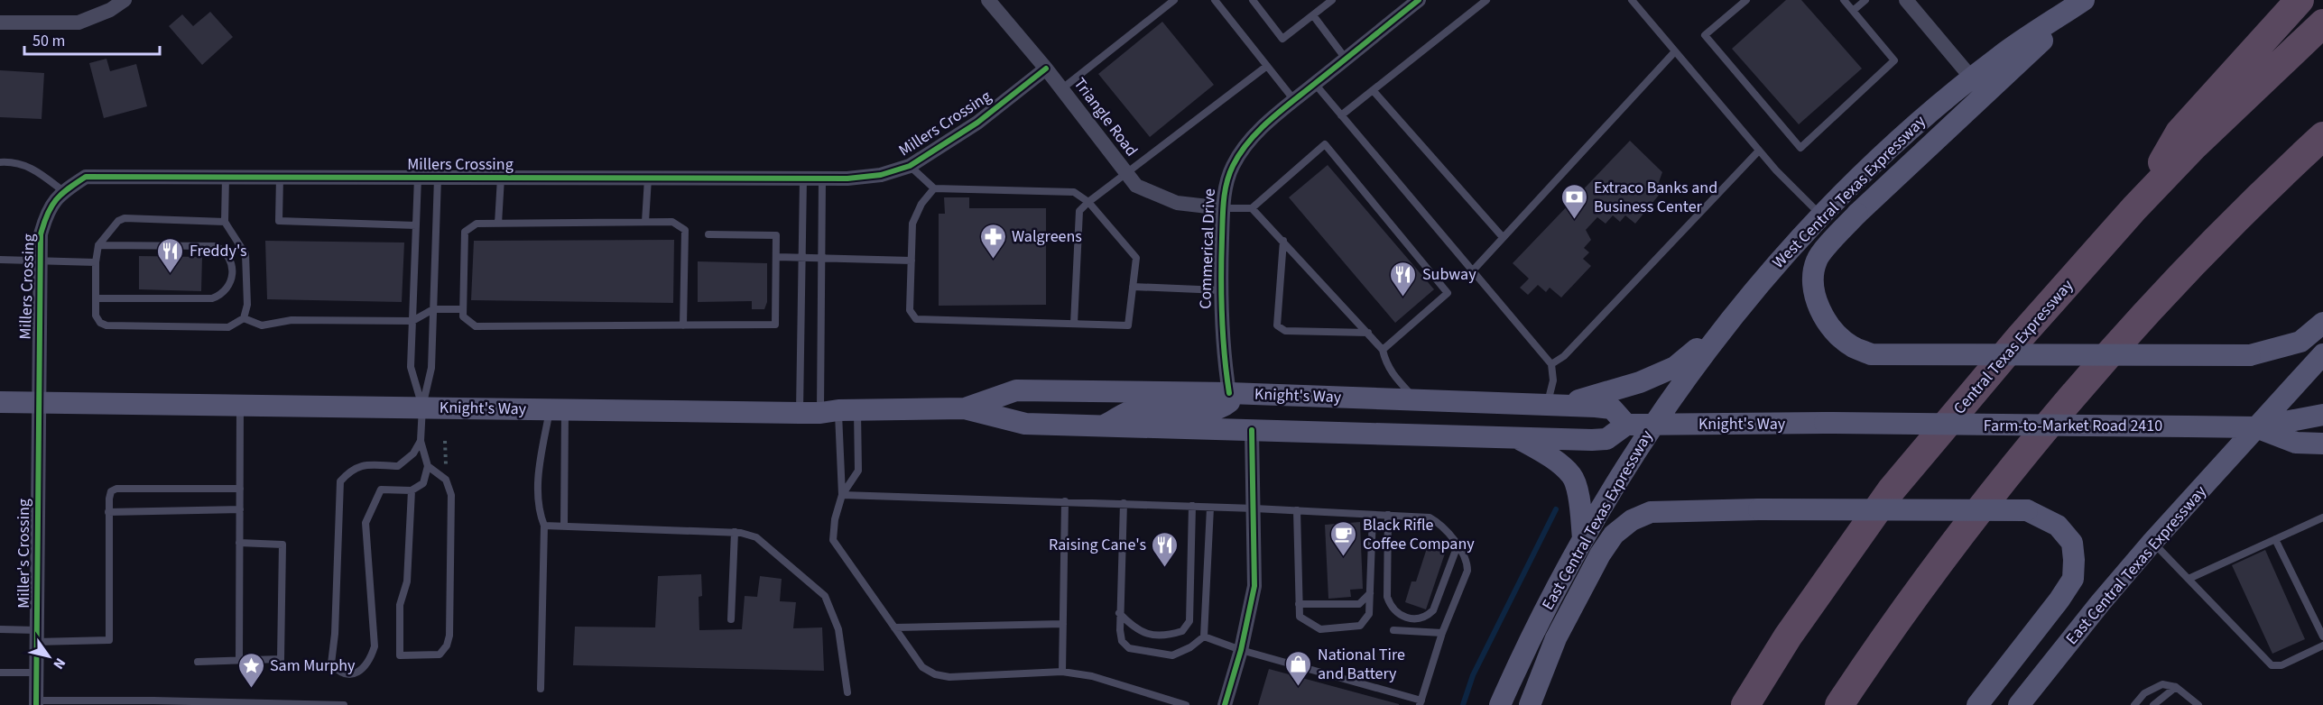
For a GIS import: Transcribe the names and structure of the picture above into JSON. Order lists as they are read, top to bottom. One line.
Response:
{"streets":{"highway":["Central Texas Expressway"],"main road":["West Central Texas Expressway","Knight's Way","Farm-to-Market Road 2410","East Central Texas Expressway"],"street":["Triangle Road","Millers Crossing","Commerical Drive","Miller's Crossing"]},"crossings":[["Triangle Road","Millers Crossing"],["Triangle Road","Commerical Drive"],["Millers Crossing","Knight's Way"],["Millers Crossing","Miller's Crossing"],["West Central Texas Expressway","Knight's Way"],["West Central Texas Expressway","East Central Texas Expressway"],["Commerical Drive","Knight's Way"],["Knight's Way","Farm-to-Market Road 2410"],["Knight's Way","East Central Texas Expressway"],["Knight's Way","Miller's Crossing"],["Farm-to-Market Road 2410","East Central Texas Expressway"]],"places":{"bank":["Extraco Banks and Business Center"],"pharmacy":["Walgreens"],"restaurant":["Freddy's","Subway","Raising Cane's"],"cafe":["Black Rifle Coffee Company"],"shop":["National Tire and Battery"],"place":["Sam Murphy"]},"scale_bar":"50 m","north":"bottom right"}
